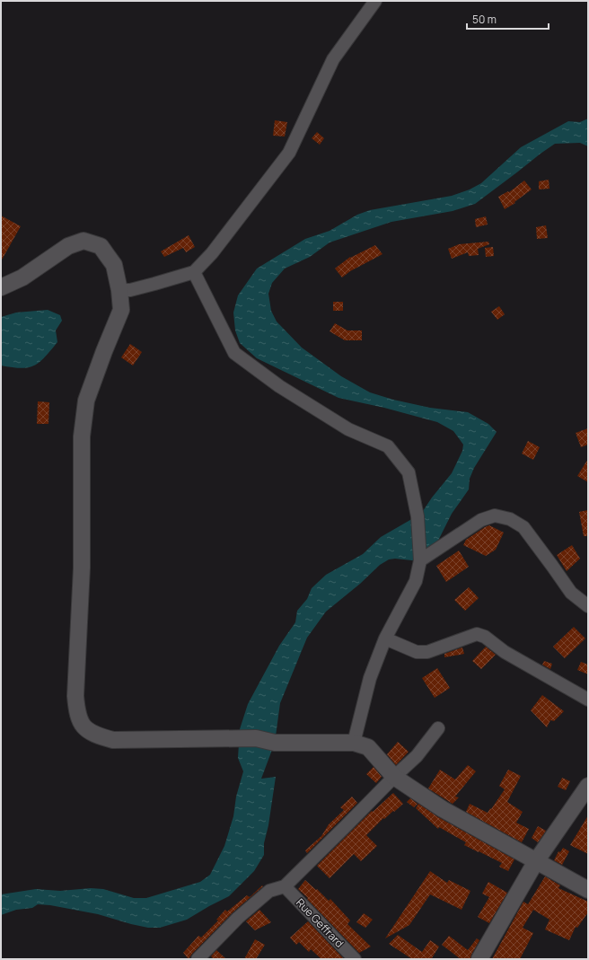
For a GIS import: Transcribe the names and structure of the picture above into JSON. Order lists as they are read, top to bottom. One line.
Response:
{"streets":{"street":["Rue Geffrard"]},"scale_bar":"50 m"}
